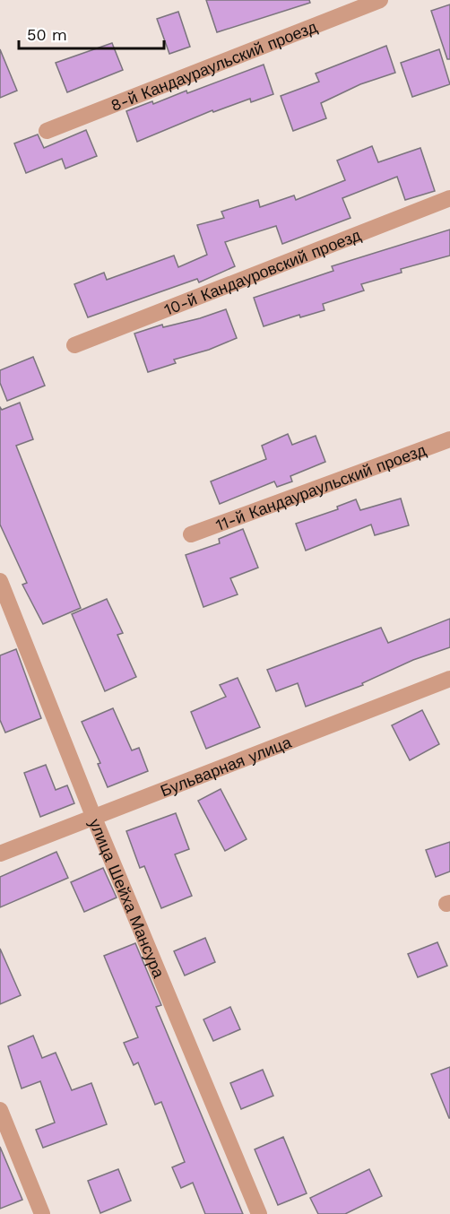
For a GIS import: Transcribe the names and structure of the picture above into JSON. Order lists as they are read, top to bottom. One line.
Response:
{"streets":{"street":["8-й Кандаураульский проезд","10-й Кандауровский проезд","11-й Кандаураульский проезд","Бульварная улица","улица Шейха Мансура"]},"crossings":[["Бульварная улица","улица Шейха Мансура"]],"scale_bar":"50 m"}
